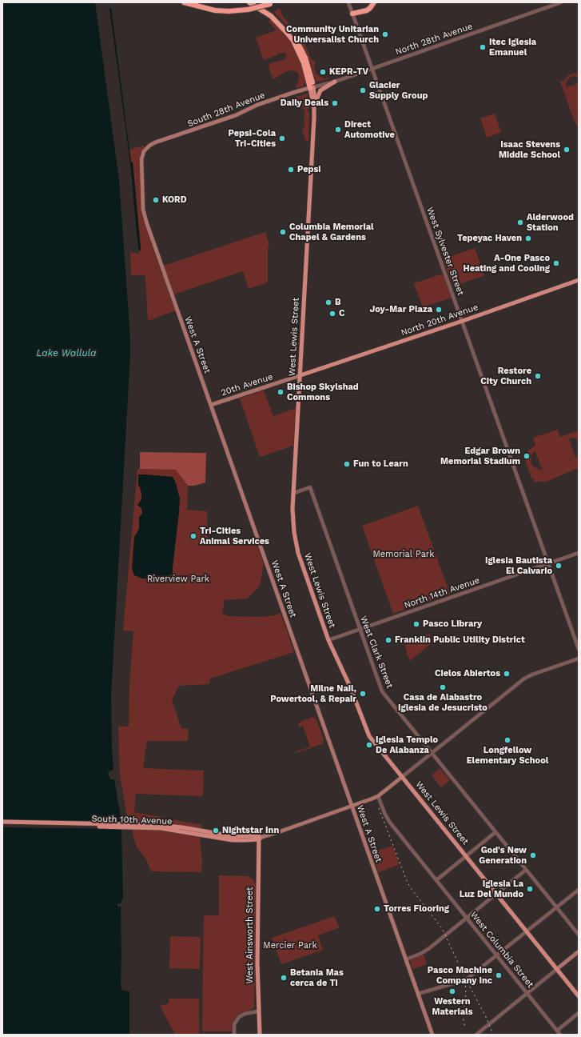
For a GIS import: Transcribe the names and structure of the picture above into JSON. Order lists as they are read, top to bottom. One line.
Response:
{"streets":{"main road":["South 28th Avenue","North 20th Avenue","West Lewis Street","West A Street","20th Avenue","South 10th Avenue","West Ainsworth Street"],"street":["North 28th Avenue","West Sylvester Street","North 14th Avenue","West Clark Street","West Columbia Street"]},"crossings":[["North 28th Avenue","South 28th Avenue"],["North 28th Avenue","West Sylvester Street"],["North 28th Avenue","West Lewis Street"],["South 28th Avenue","West Lewis Street"],["South 28th Avenue","West A Street"],["West Sylvester Street","North 20th Avenue"],["West Sylvester Street","North 14th Avenue"],["North 20th Avenue","20th Avenue"],["West Lewis Street","20th Avenue"],["West Lewis Street","North 14th Avenue"],["West Lewis Street","West Clark Street"],["West Lewis Street","South 10th Avenue"],["West A Street","20th Avenue"],["West A Street","South 10th Avenue"],["North 14th Avenue","West Clark Street"],["South 10th Avenue","West Ainsworth Street"],["South 10th Avenue","West Columbia Street"]],"water":["Lake Wallula"],"parks":["Memorial Park","Riverview Park","Mercier Park"],"places":["Community Unitarian Universalist Church","Itec Iglesia Emanuel","KEPR-TV","Glacier Supply Group","Daily Deals","Direct Automotive","Pepsi-Cola Tri-Cities","Isaac Stevens Middle School","Pepsi","KORD","Alderwood Station","Columbia Memorial Chapel & Gardens","Tepeyac Haven","A-One Pasco Heating and Cooling","B","Joy-Mar Plaza","C","Restore City Church","Bishop Skylshad Commons","Edgar Brown Memorial Stadium","Fun to Learn","Tri-Cities Animal Services","Iglesia Bautista El Calvario","Pasco Library","Franklin Public Utility District","Cielos Abiertos","Casa de Alabastro Iglesia de Jesucristo","Milne Nail, Powertool, & Repair","Longfellow Elementary School","Iglesia Templo De Alabanza","Nightstar Inn","God's New Generation","Iglesia La Luz Del Mundo","Torres Flooring","Pasco Machine Company Inc","Betania Mas cerca de Ti","Western Materials"]}
